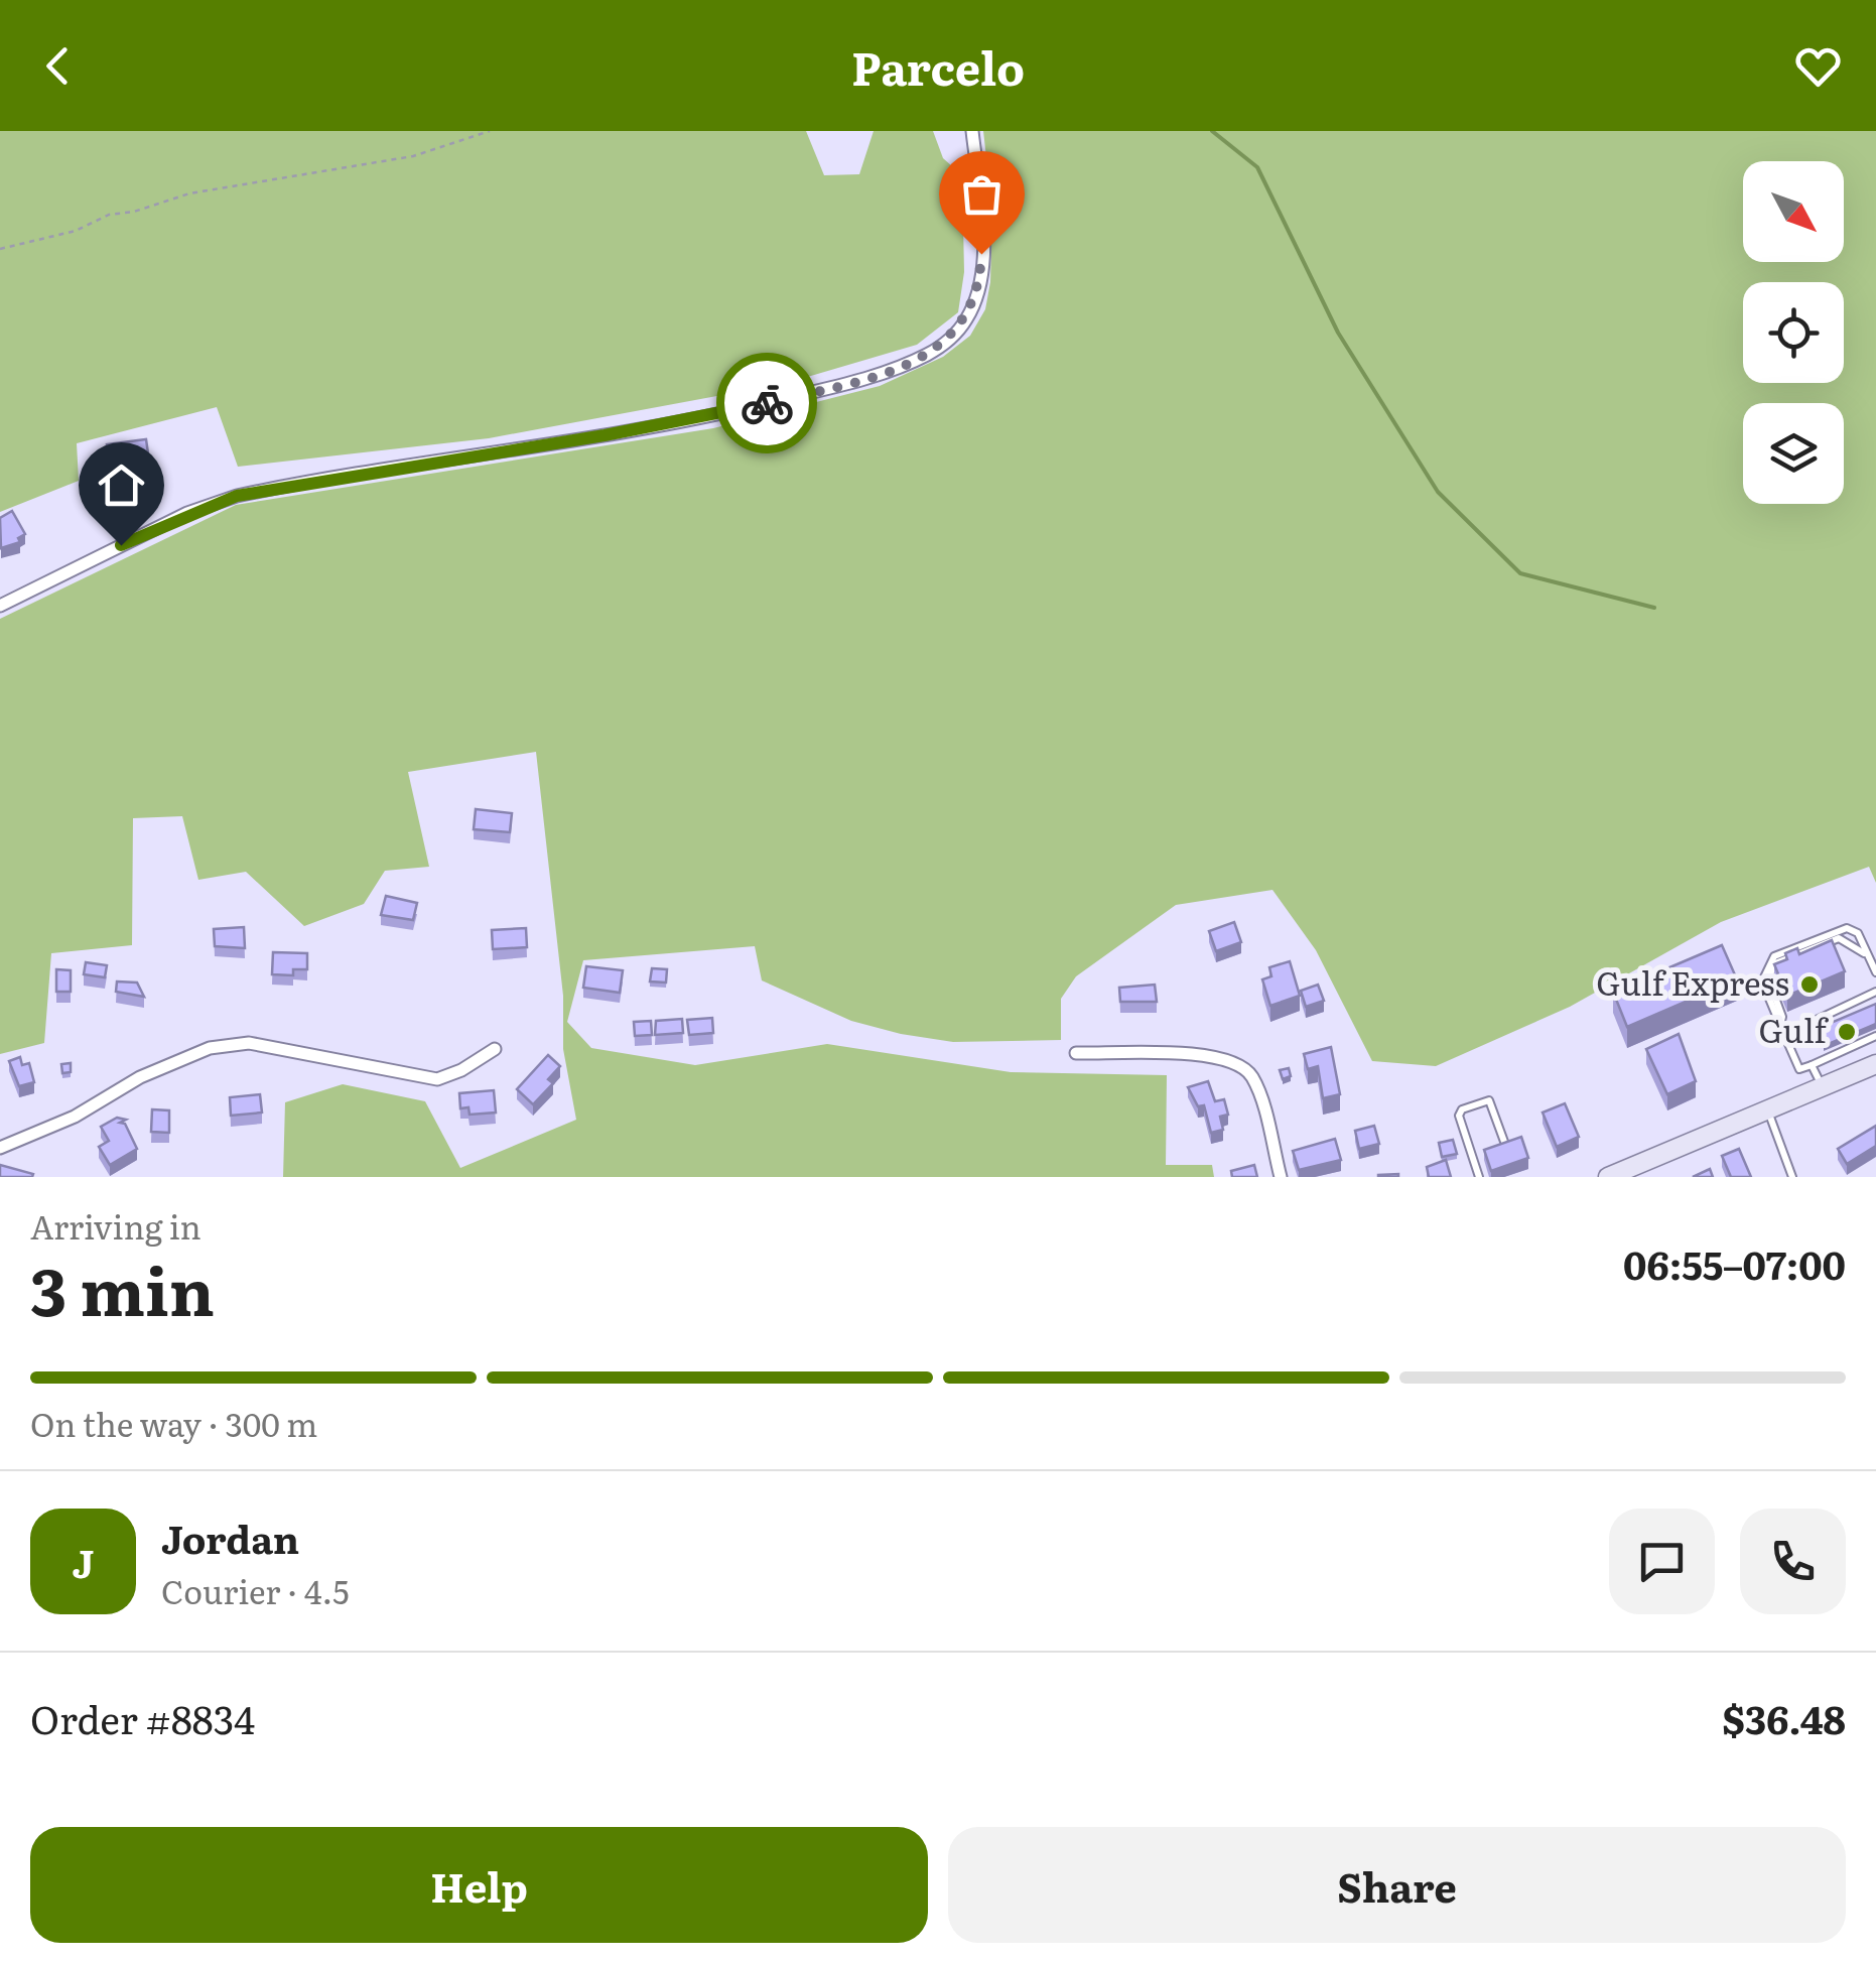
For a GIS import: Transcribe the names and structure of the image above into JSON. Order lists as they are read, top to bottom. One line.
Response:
{"places":["Gulf Express","Gulf"],"north":"bottom right","page":{"header":"Parcelo","heading":["3 min","Arriving in","06:55–07:00"],"panel":["Jordan","Courier · 4.5","Order #8834","$36.48"],"bar":"On the way · 300 m","round":"J","buttons":["Help","Share"]}}
